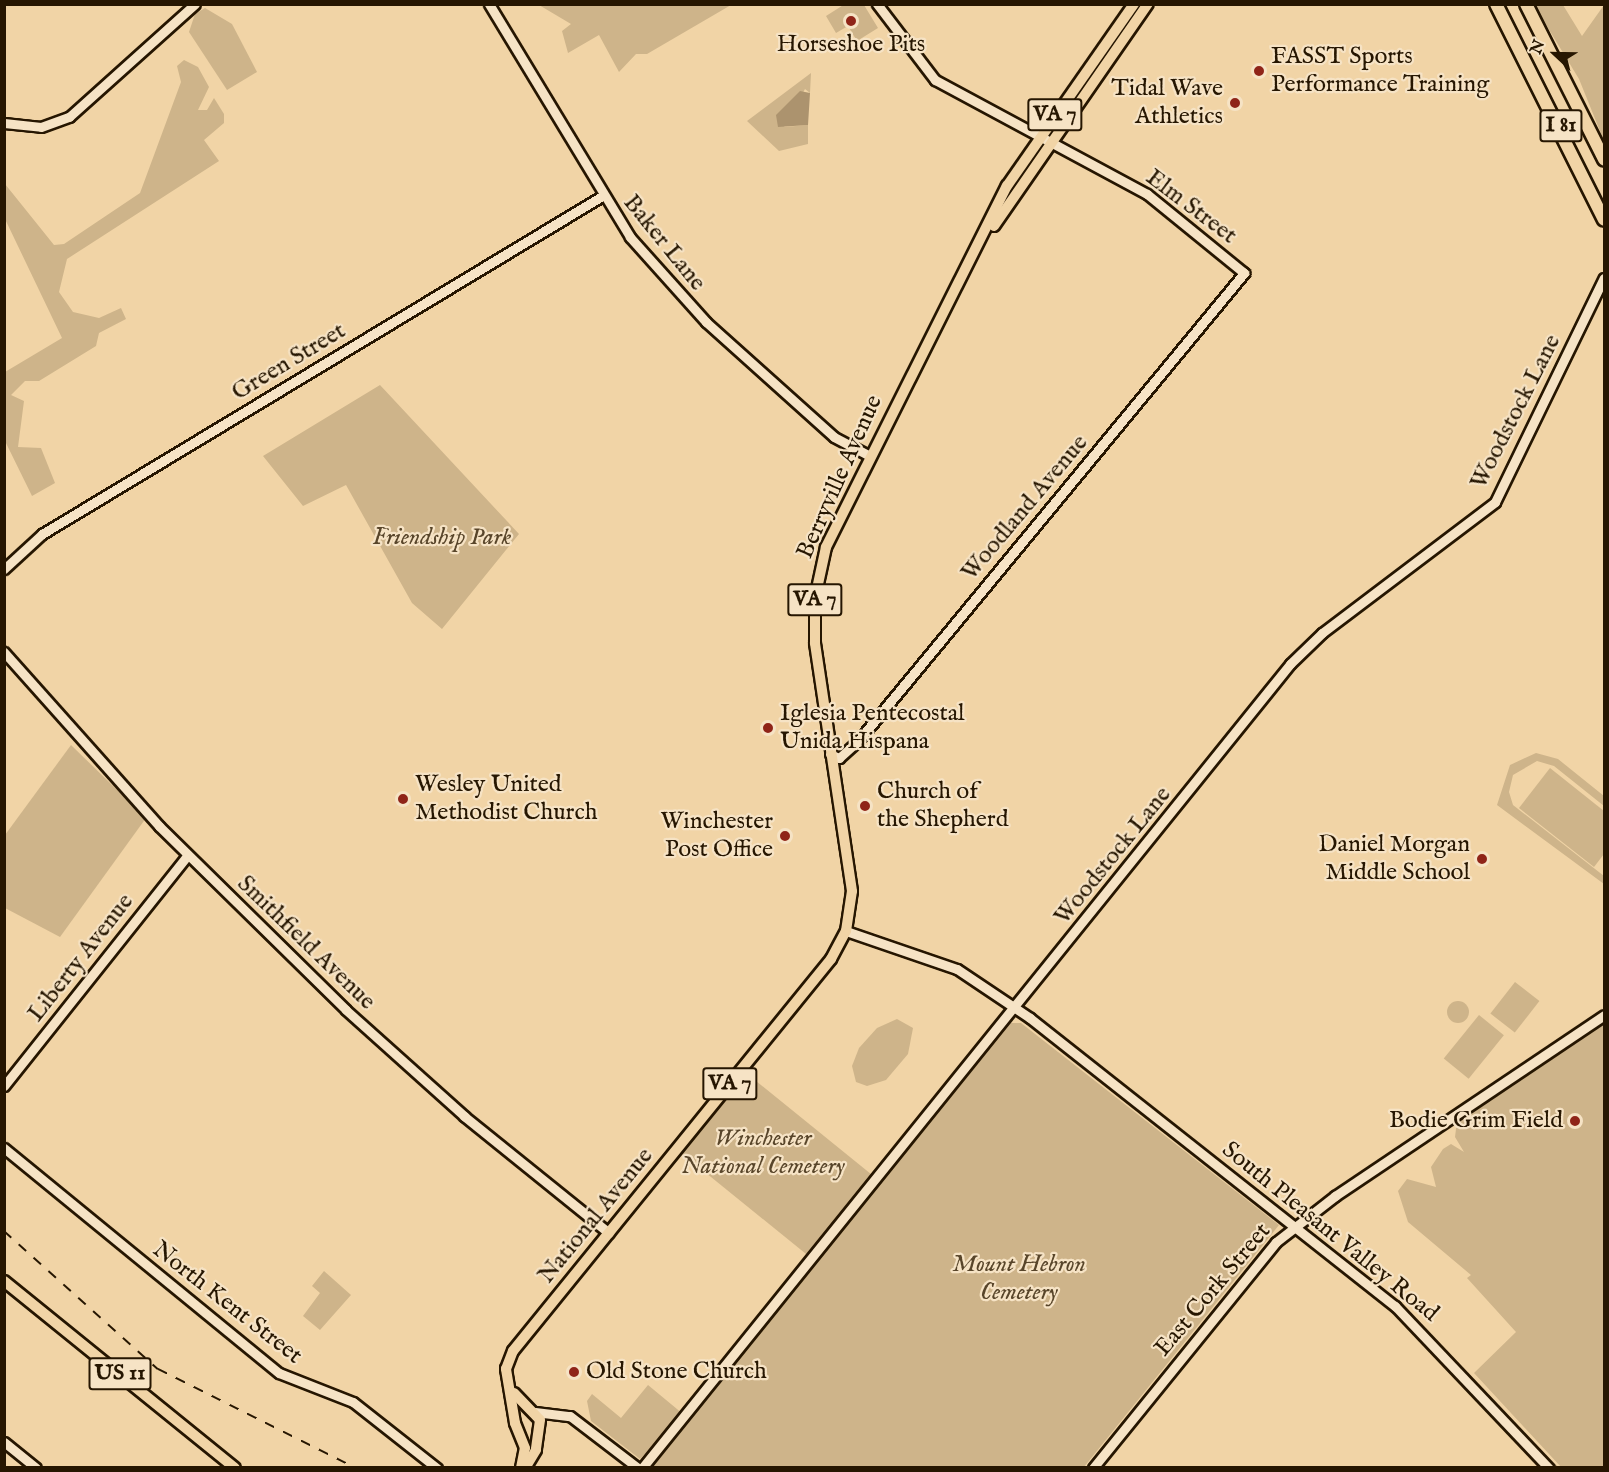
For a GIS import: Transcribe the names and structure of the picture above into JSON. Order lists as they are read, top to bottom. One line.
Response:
{"streets":{"highway":["I 81"],"main road":["VA 7","Berryville Avenue","National Avenue","US 11"],"street":["Elm Street","Baker Lane","Green Street","Woodstock Lane","Woodland Avenue","Smithfield Avenue","Liberty Avenue","South Pleasant Valley Road","East Cork Street","North Kent Street"]},"crossings":[["VA 7","National Avenue"],["Elm Street","Berryville Avenue"],["Elm Street","Woodland Avenue"],["Baker Lane","Green Street"],["Baker Lane","Berryville Avenue"],["Woodstock Lane","South Pleasant Valley Road"],["Berryville Avenue","Woodland Avenue"],["Berryville Avenue","National Avenue"],["Smithfield Avenue","Liberty Avenue"],["Smithfield Avenue","National Avenue"],["National Avenue","South Pleasant Valley Road"],["South Pleasant Valley Road","East Cork Street"]],"parks":["Friendship Park","Winchester National Cemetery","Mount Hebron Cemetery"],"places":["Horseshoe Pits","FASST Sports Performance Training","Tidal Wave Athletics","Iglesia Pentecostal Unida Hispana","Wesley United Methodist Church","Church of the Shepherd","Winchester Post Office","Daniel Morgan Middle School","Bodie Grim Field","Old Stone Church"],"north":"left"}
